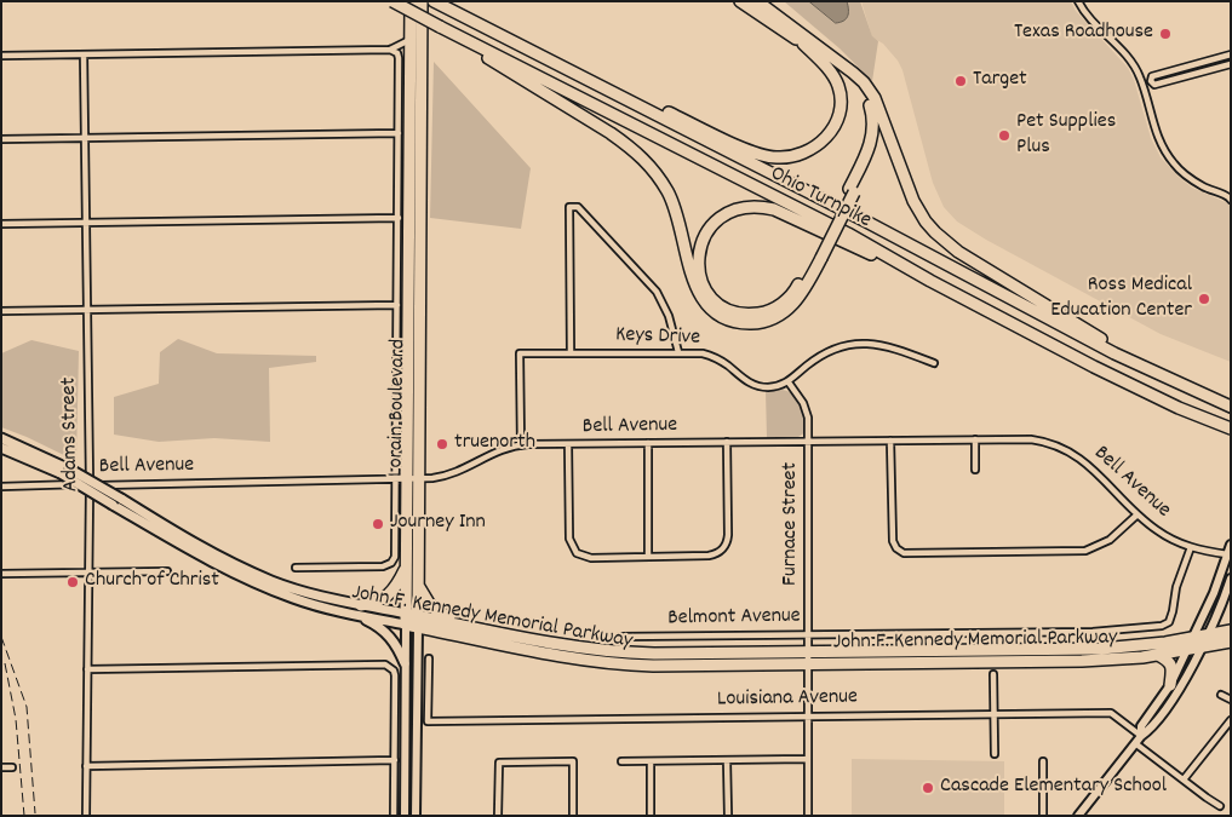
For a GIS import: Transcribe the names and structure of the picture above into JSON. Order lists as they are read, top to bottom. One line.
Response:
{"streets":{"highway":["Ohio Turnpike","Lorain Boulevard","John F. Kennedy Memorial Parkway"],"street":["Keys Drive","Bell Avenue","Adams Street","Furnace Street","Belmont Avenue","Louisiana Avenue"]},"crossings":[["Keys Drive","Bell Avenue"],["Keys Drive","Furnace Street"],["Lorain Boulevard","Bell Avenue"],["Lorain Boulevard","John F. Kennedy Memorial Parkway"],["Bell Avenue","Adams Street"],["Bell Avenue","Furnace Street"],["Bell Avenue","Belmont Avenue"],["Furnace Street","John F. Kennedy Memorial Parkway"],["Furnace Street","Belmont Avenue"],["Furnace Street","Louisiana Avenue"]],"places":["Texas Roadhouse","Target","Pet Supplies Plus","Ross Medical Education Center","truenorth","Journey Inn","Church of Christ","Cascade Elementary School"]}
